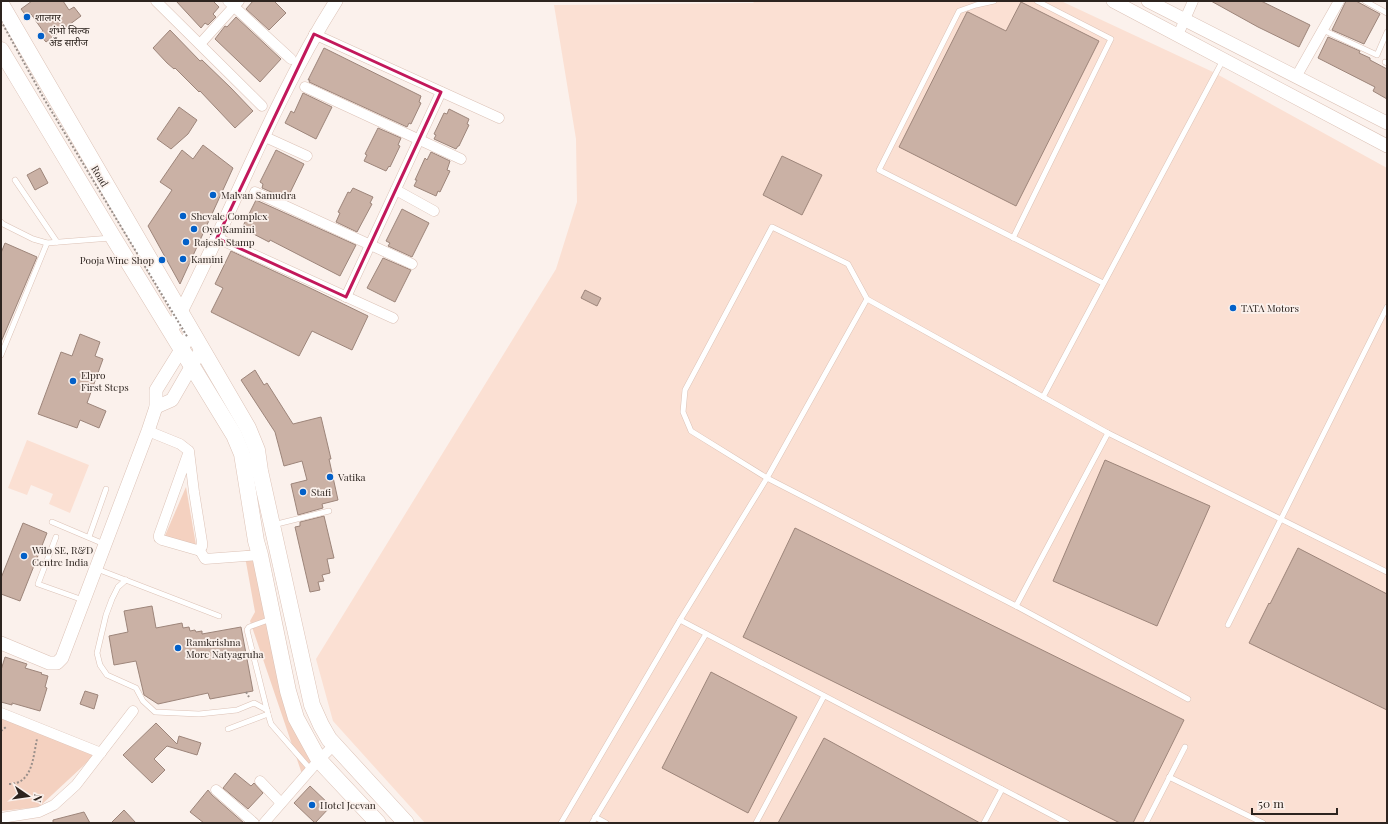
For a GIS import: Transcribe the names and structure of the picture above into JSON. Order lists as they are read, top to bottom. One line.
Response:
{"streets":{"path":["Road"]},"places":["शालगर","शंभो सिल्क अँड सारीज","Malvan Samudra","Shevale Complex","Oyo Kamini","Rajesh Stamp","Kamini","Pooja Wine Shop","TATA Motors","Elpro First Steps","Vatika","Stafi","Wilo SE, R&D Centre India","Ramkrishna More Natyagruha","Hotel Jeevan"],"scale_bar":"50 m","north":"right"}
